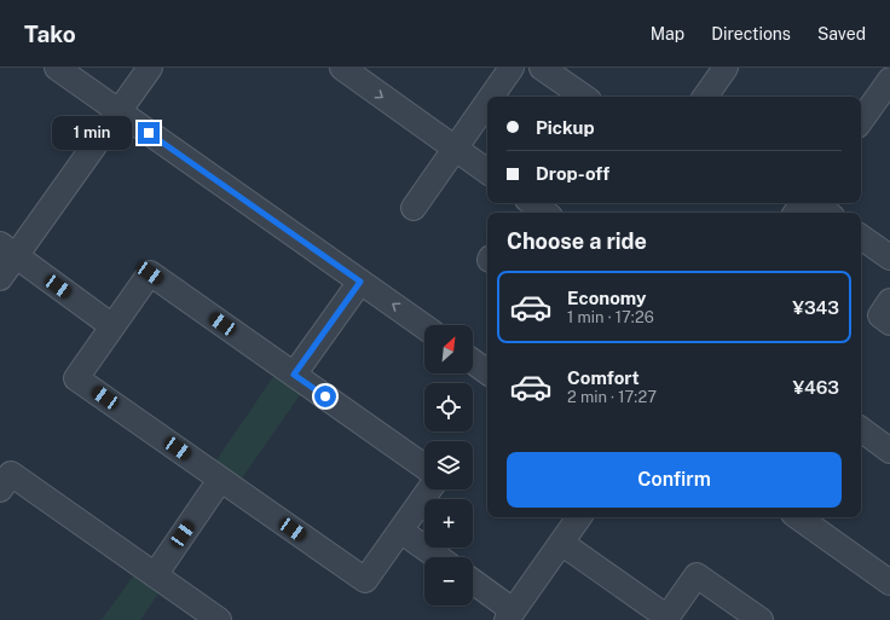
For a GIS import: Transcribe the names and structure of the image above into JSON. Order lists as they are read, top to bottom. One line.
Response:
{"north":"top right","page":{"header":"Tako","nav":["Map","Directions","Saved"],"banner":["Pickup","Drop-off"],"bubble":"1 min","heading":"Choose a ride","list":[{"name":"Economy","note":"1 min · 17:26","value":"¥343"},{"name":"Comfort","note":"2 min · 17:27","value":"¥463"}],"map_buttons":["+","−"],"buttons":"Confirm"}}
